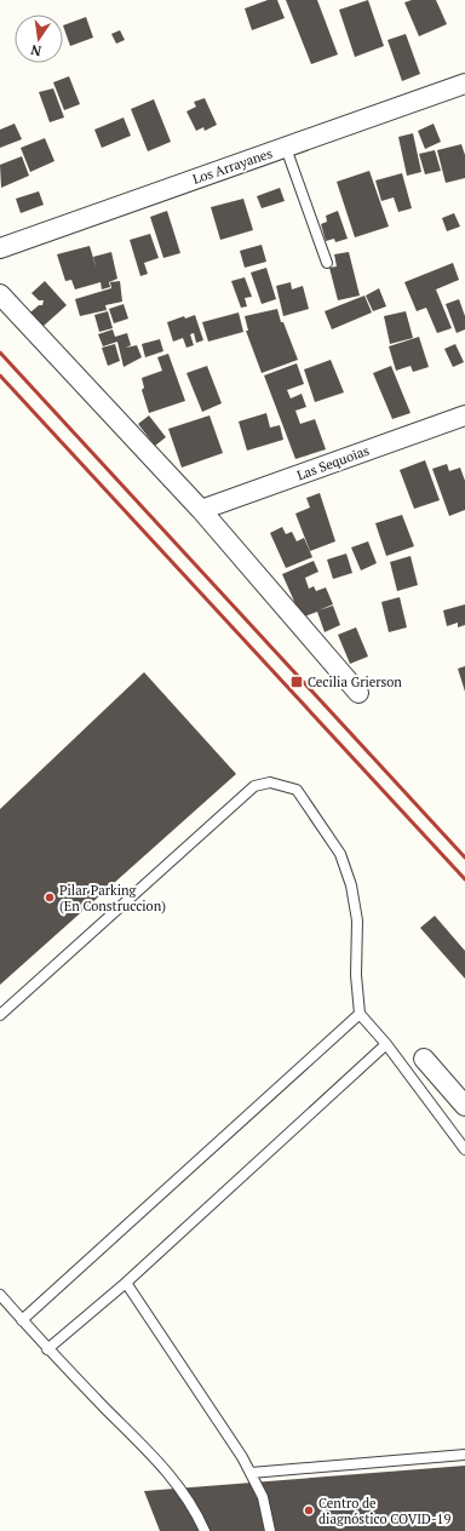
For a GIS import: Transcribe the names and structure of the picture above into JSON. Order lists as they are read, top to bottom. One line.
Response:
{"streets":{"street":["Los Arrayanes","Las Sequoias"]},"places":{"transit":["Cecilia Grierson"],"other":["Pilar Parking (En Construccion)","Centro de diagnóstico COVID-19"]},"north":"bottom"}
